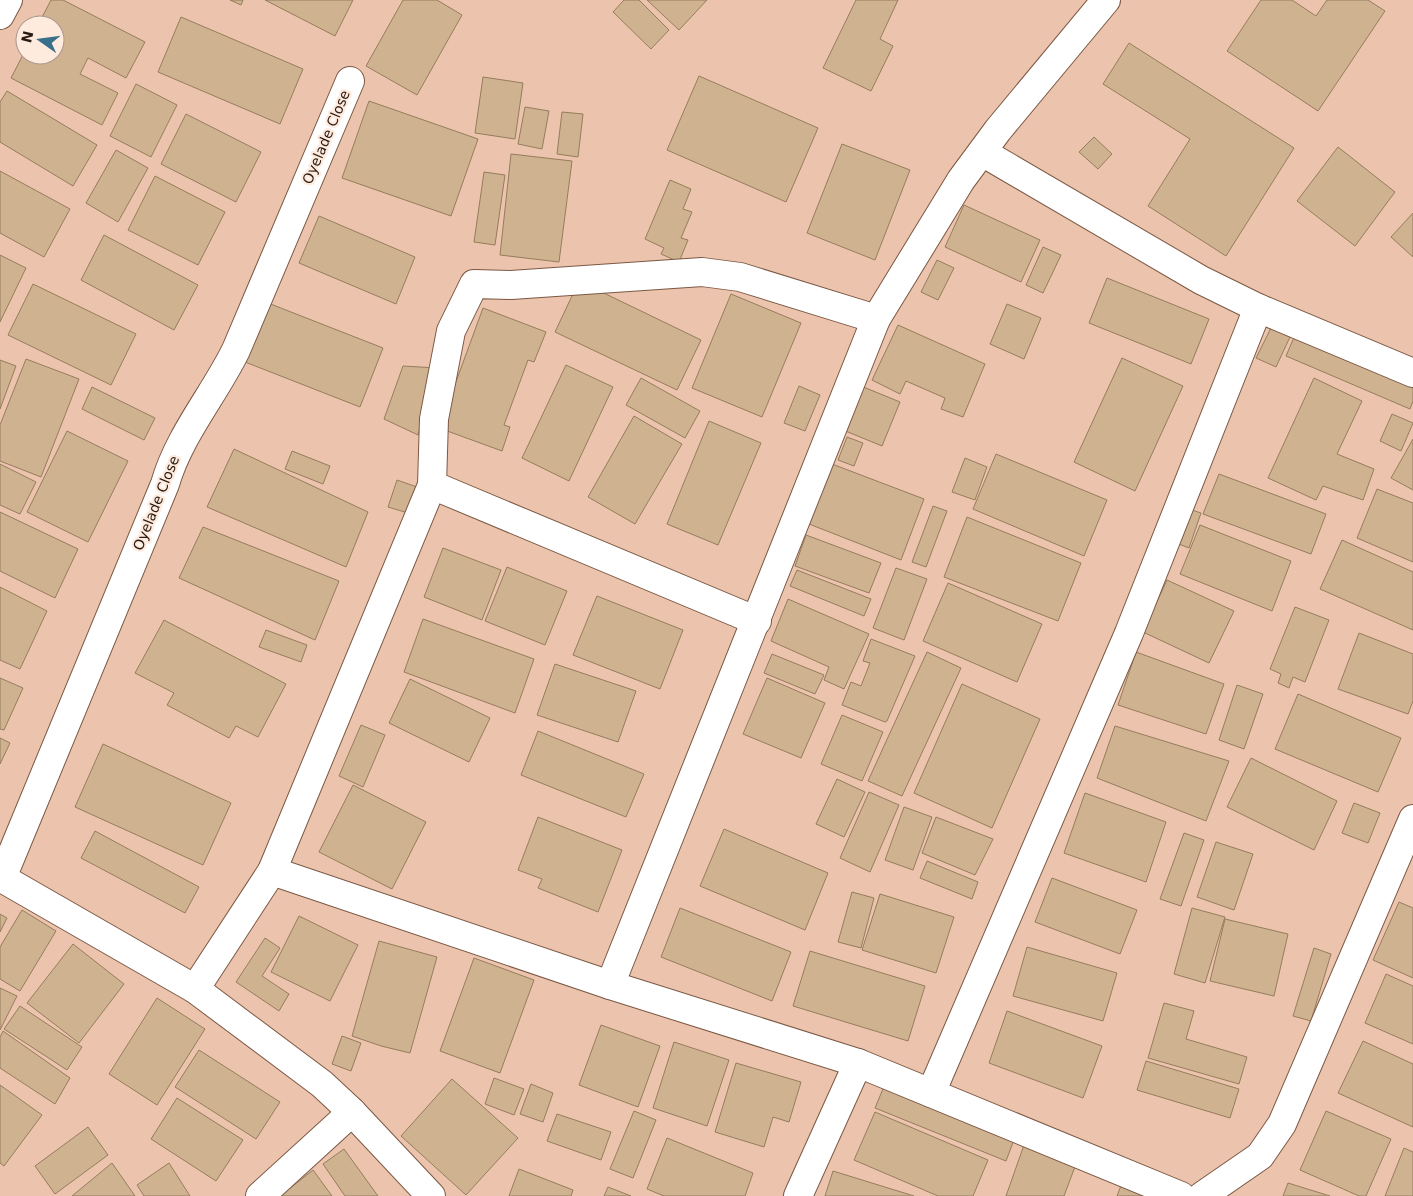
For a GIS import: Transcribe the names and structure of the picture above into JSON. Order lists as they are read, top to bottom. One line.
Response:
{"streets":{"street":["Oyelade Close"]},"north":"left"}
